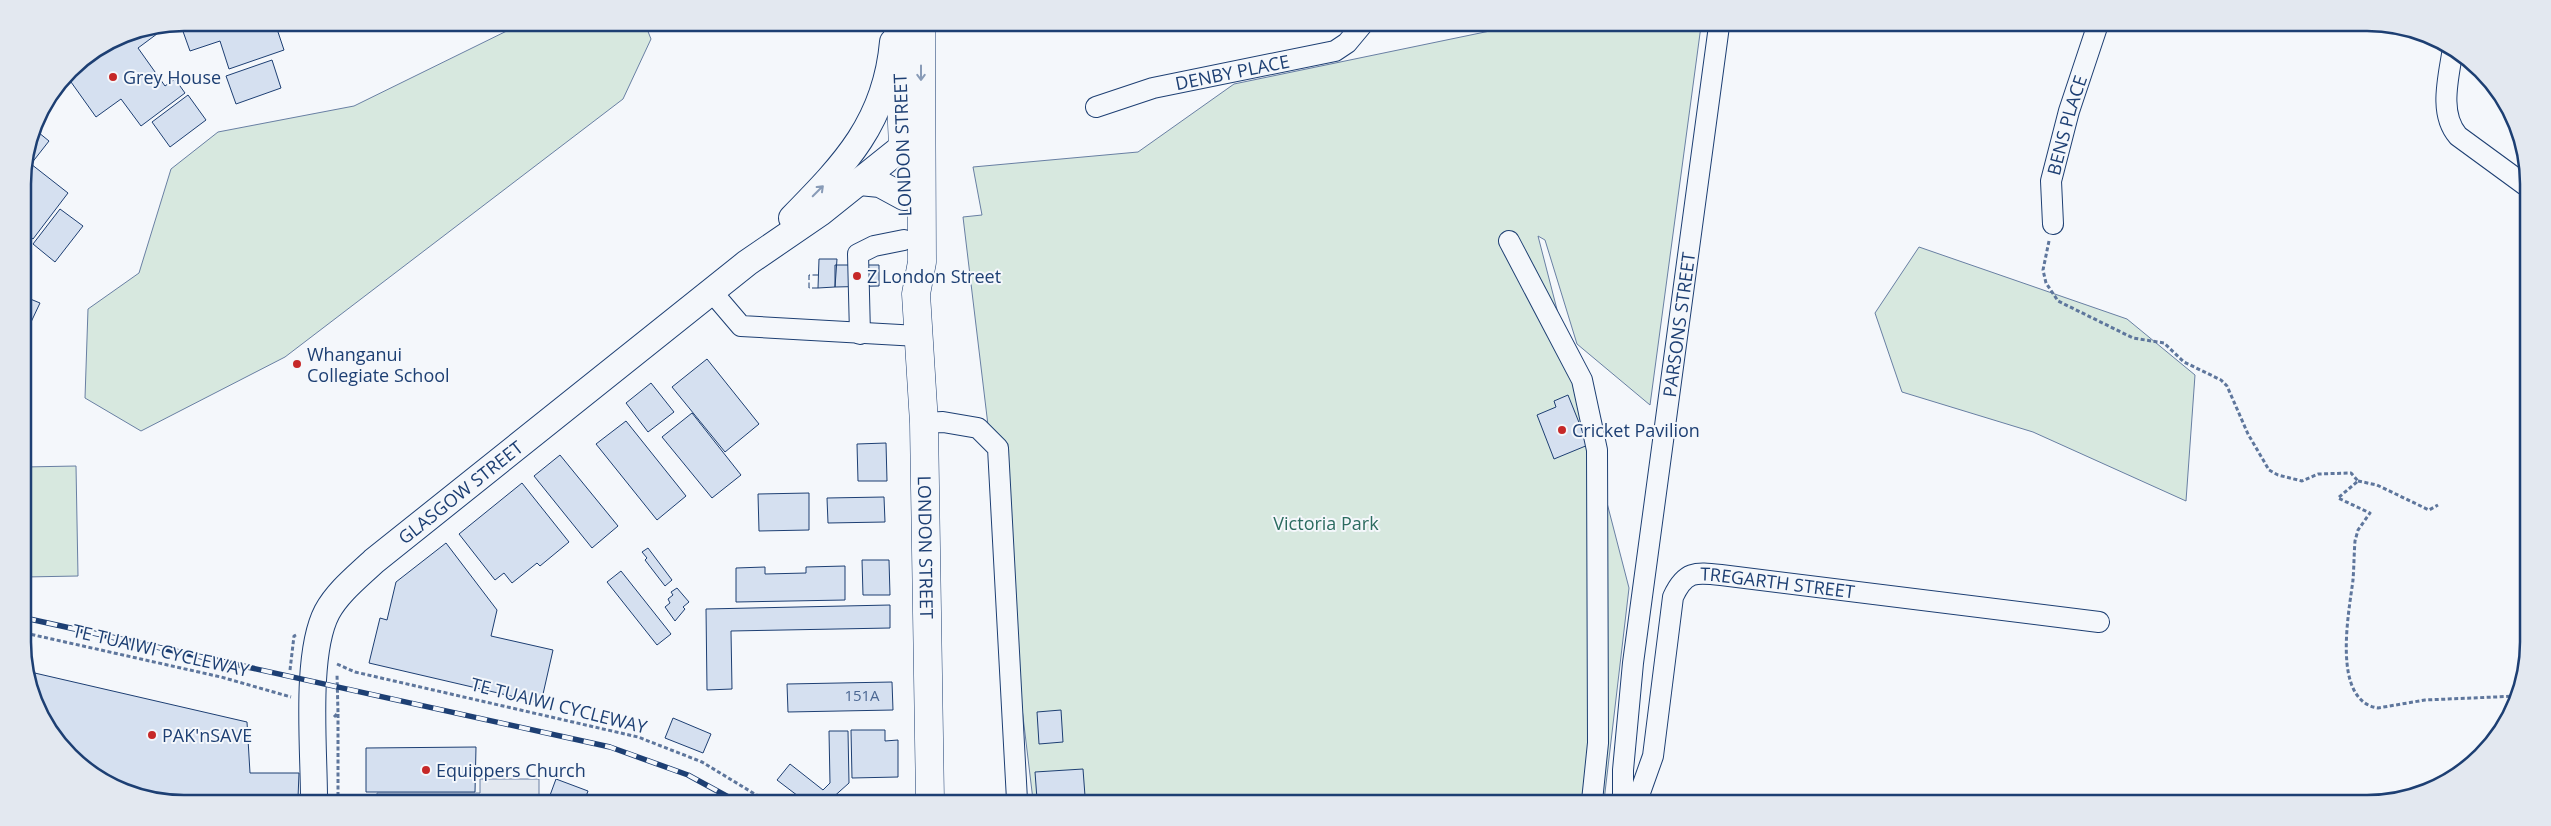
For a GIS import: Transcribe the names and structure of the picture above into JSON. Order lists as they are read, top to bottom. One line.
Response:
{"streets":{"highway":["LONDON STREET"],"main road":["GLASGOW STREET"],"street":["DENBY PLACE","BENS PLACE","PARSONS STREET","TREGARTH STREET"],"path":["TE TUAIWI CYCLEWAY"]},"crossings":[["LONDON STREET","GLASGOW STREET"]],"parks":["Victoria Park"],"places":["Grey House","Z London Street","Whanganui Collegiate School","Cricket Pavilion","PAK'nSAVE","Equippers Church"],"house_numbers":["151A"]}
